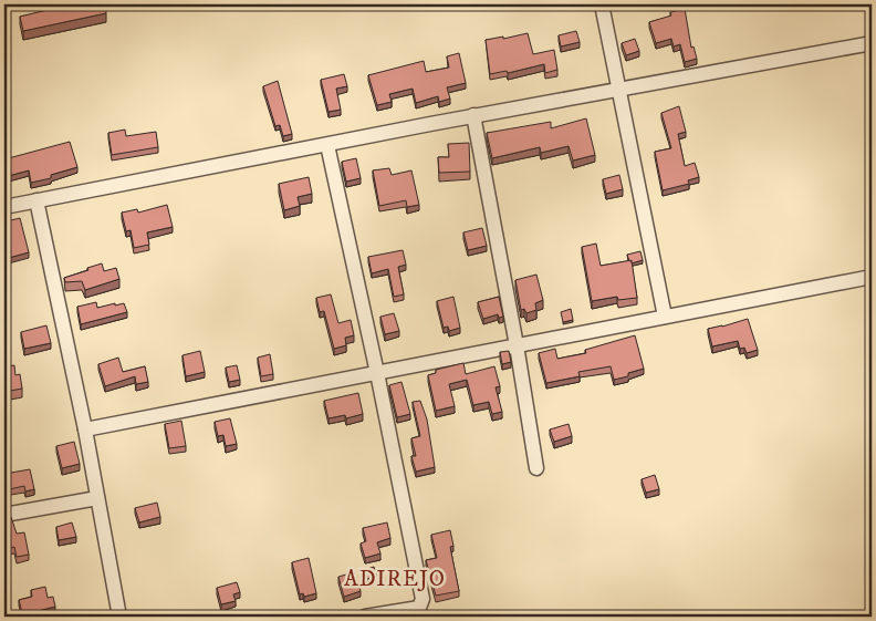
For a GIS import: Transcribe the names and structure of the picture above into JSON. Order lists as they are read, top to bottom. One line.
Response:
{"districts":["ADIREJO"]}
